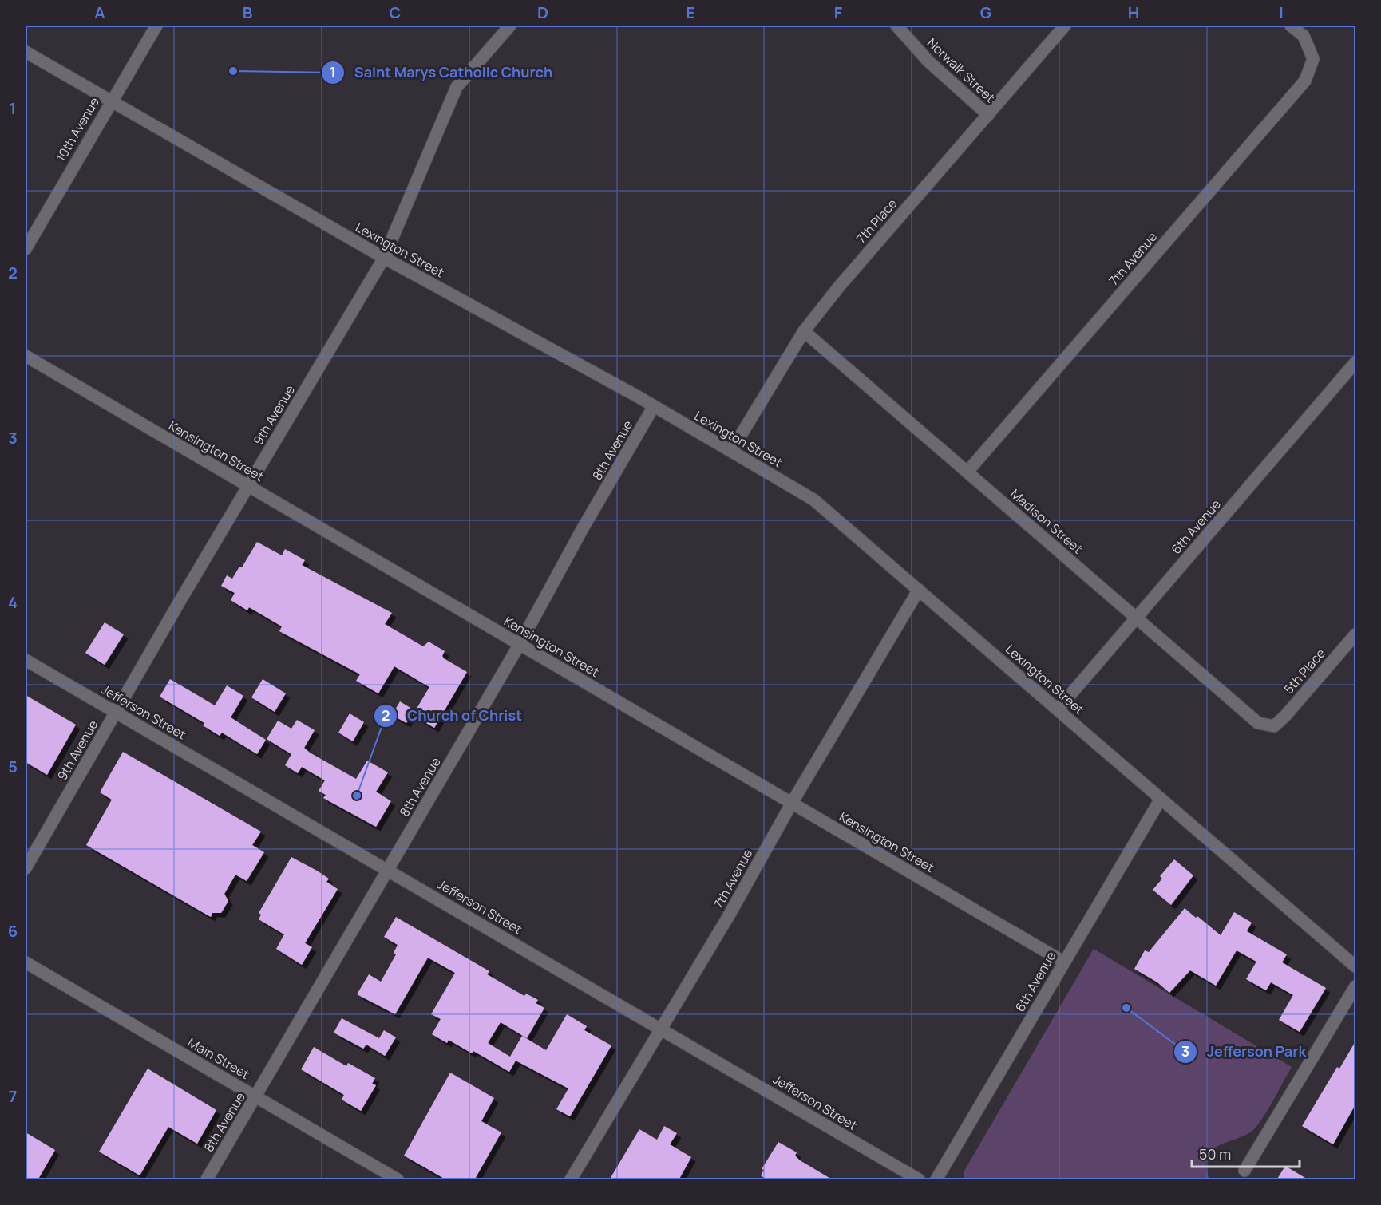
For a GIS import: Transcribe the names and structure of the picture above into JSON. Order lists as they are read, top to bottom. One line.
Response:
{"streets":{"street":["Norwalk Street","10th Avenue","7th Place","Lexington Street","7th Avenue","9th Avenue","8th Avenue","Kensington Street","Madison Street","6th Avenue","5th Place","Jefferson Street","Main Street"]},"crossings":[["Norwalk Street","7th Place"],["10th Avenue","Lexington Street"],["7th Place","Lexington Street"],["7th Place","Madison Street"],["Lexington Street","7th Avenue"],["Lexington Street","9th Avenue"],["Lexington Street","8th Avenue"],["Lexington Street","6th Avenue"],["7th Avenue","Kensington Street"],["7th Avenue","Madison Street"],["7th Avenue","Jefferson Street"],["9th Avenue","Kensington Street"],["9th Avenue","Jefferson Street"],["8th Avenue","Kensington Street"],["8th Avenue","Jefferson Street"],["8th Avenue","Main Street"],["Kensington Street","6th Avenue"],["Madison Street","6th Avenue"],["Madison Street","5th Place"]],"places":["Saint Marys Catholic Church","Church of Christ","Jefferson Park"],"scale_bar":"50 m","grid":{"columns":["A","B","C","D","E","F","G","H","I"],"rows":["1","2","3","4","5","6","7"]}}
